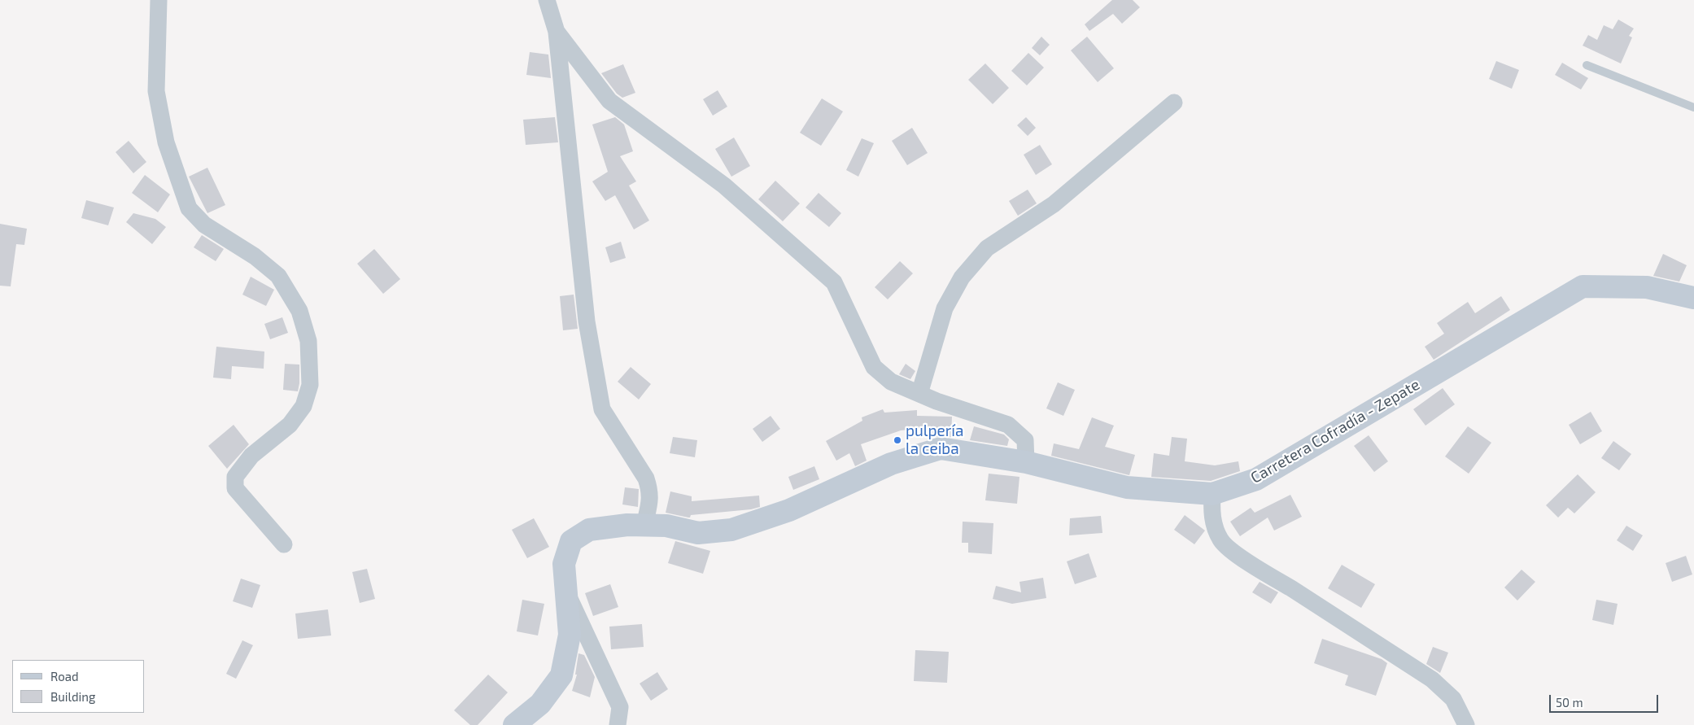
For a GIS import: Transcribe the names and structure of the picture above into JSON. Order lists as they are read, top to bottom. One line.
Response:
{"streets":{"street":["Carretera Cofradía - Zepate"]},"places":["pulpería la ceiba"],"legend":["Road","Building"],"scale_bar":"50 m"}
